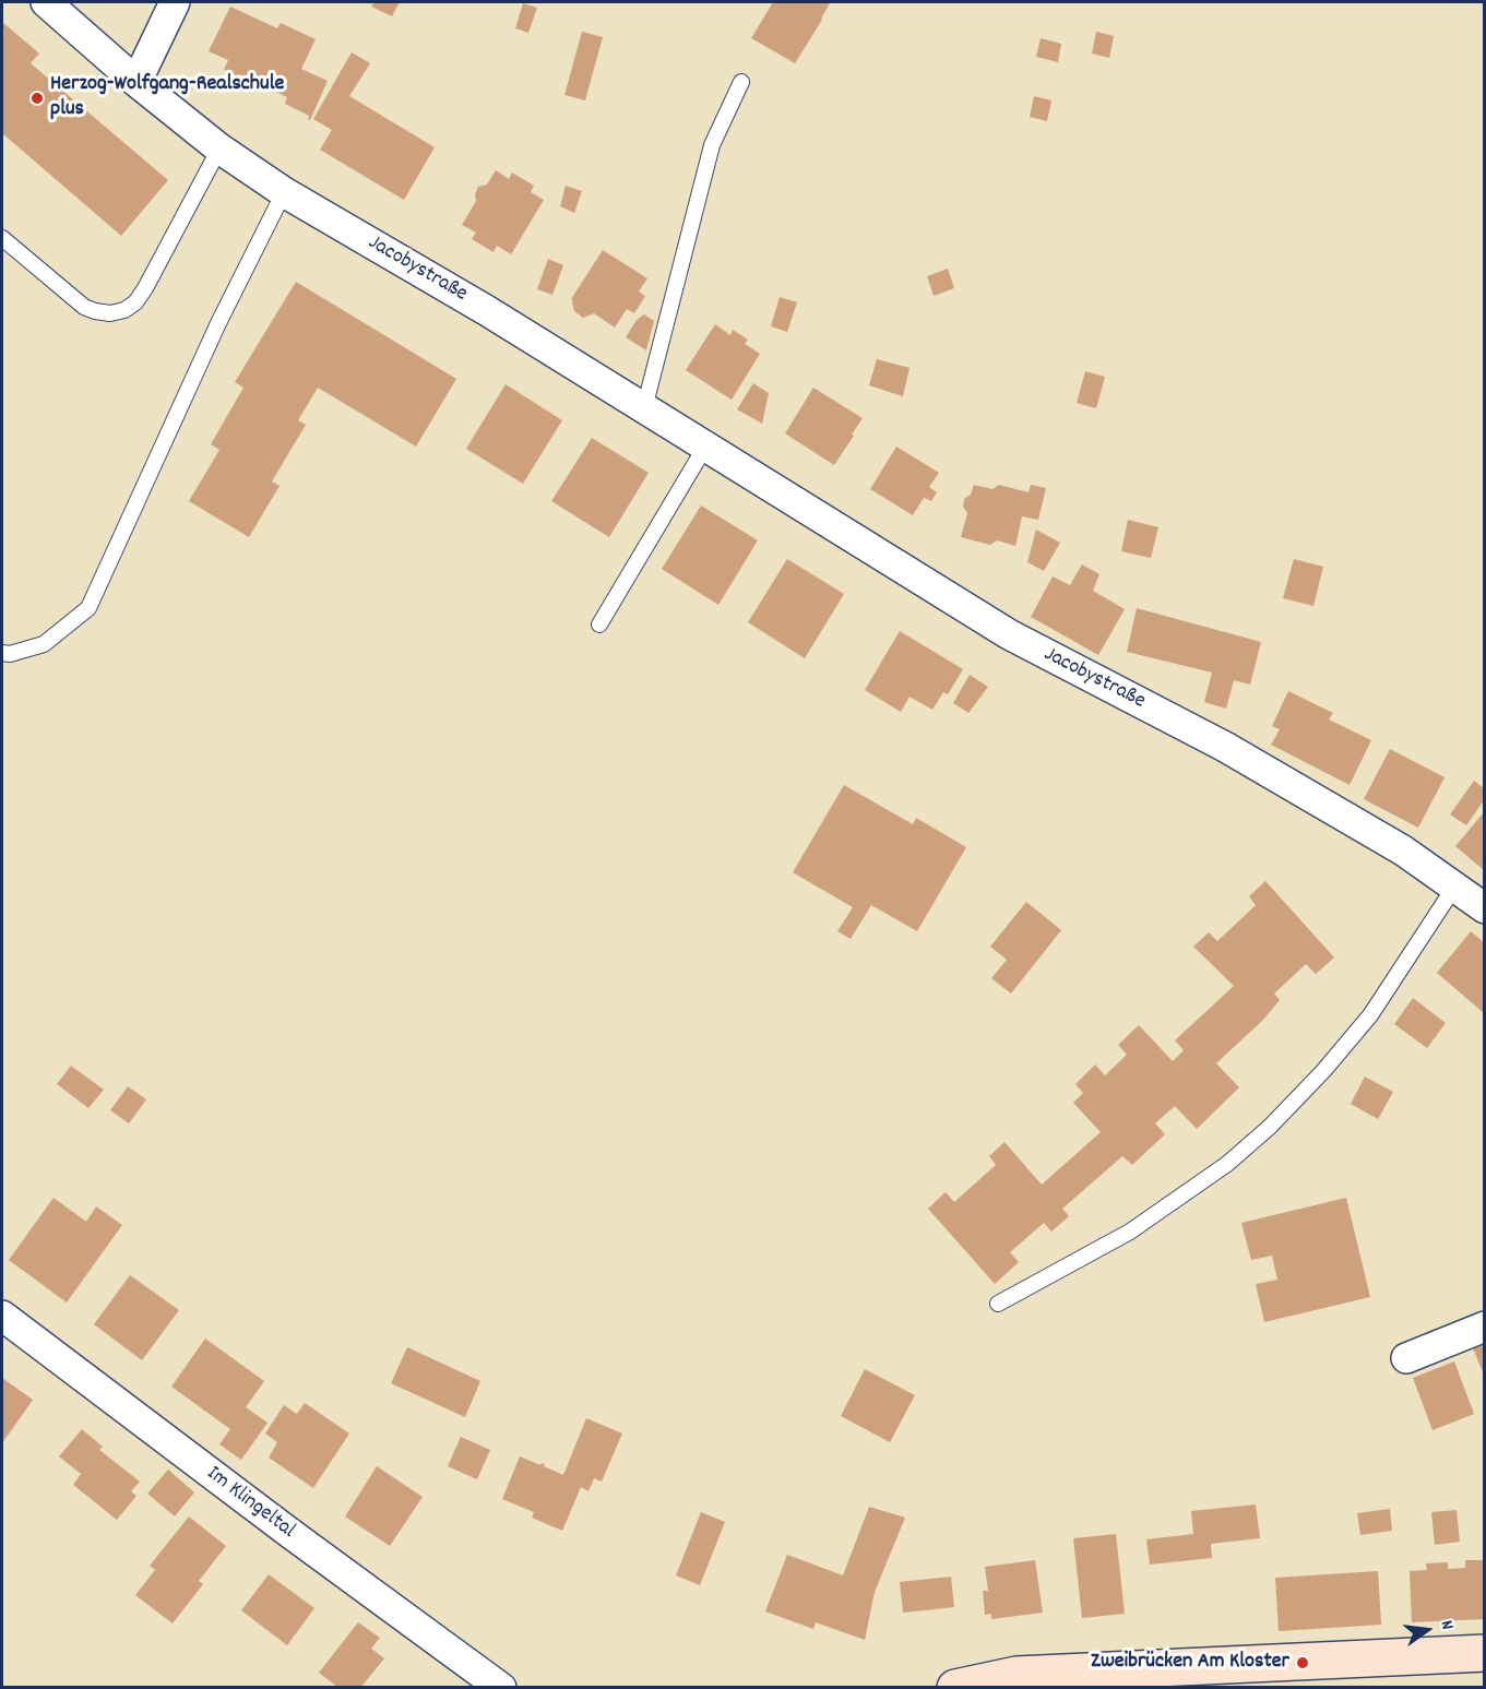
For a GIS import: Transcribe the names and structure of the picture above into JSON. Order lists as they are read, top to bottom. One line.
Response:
{"streets":{"street":["Jacobystraße","Im Klingeltal"]},"places":["Herzog-Wolfgang-Realschule plus","Zweibrücken Am Kloster"],"north":"right"}
